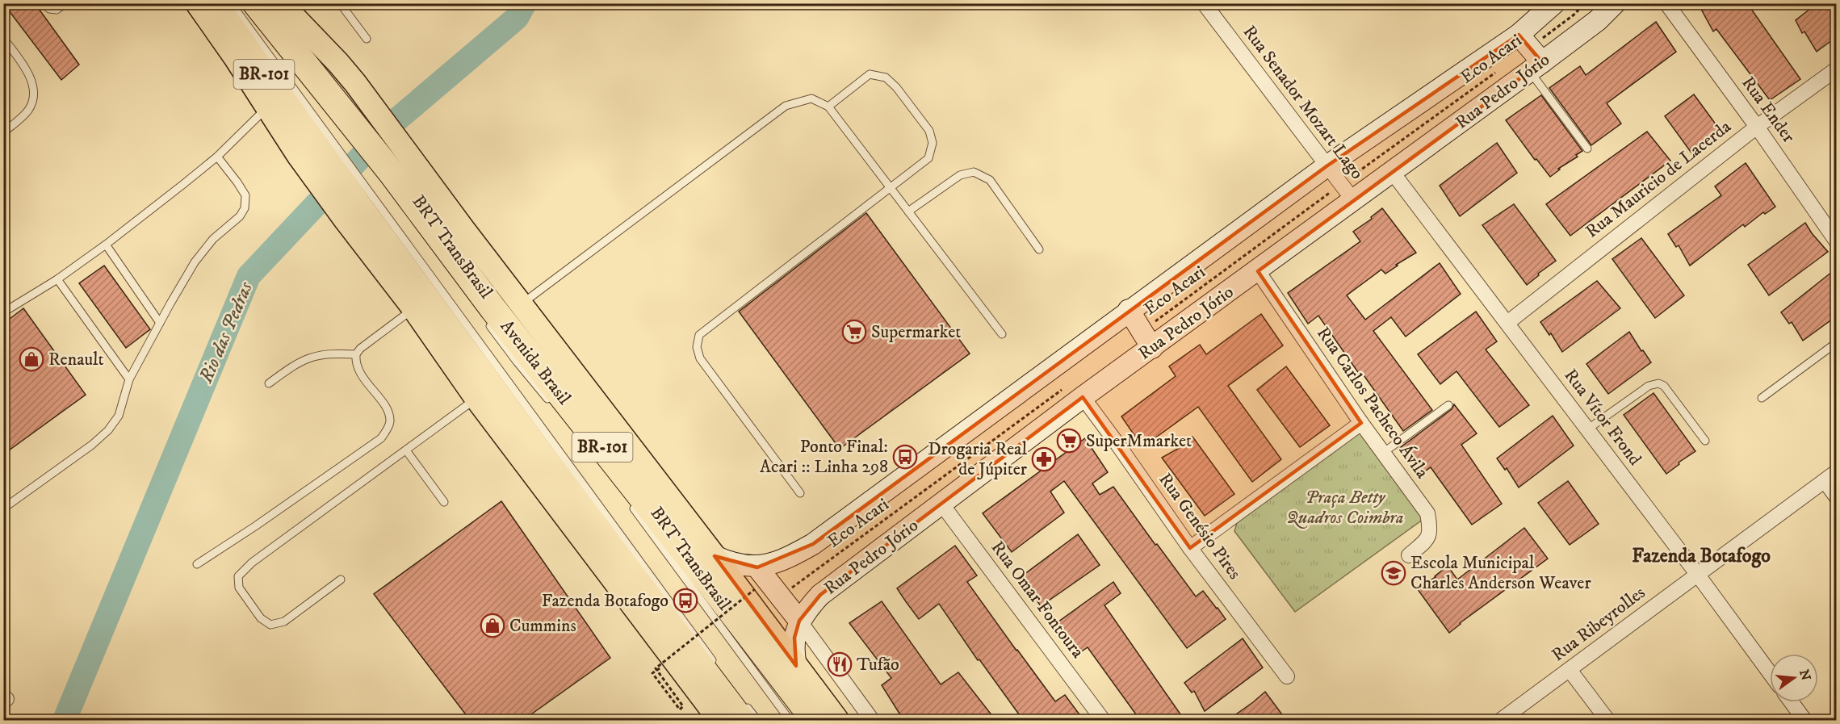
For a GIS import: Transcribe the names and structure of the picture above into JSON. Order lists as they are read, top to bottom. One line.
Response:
{"streets":{"highway":["BR-101","Avenida Brasil"],"main road":["Rua Pedro Jório"],"street":["Rua Senador Mozart Lago","Rua Ender","Rua Mauricio de Lacerda","Rua Carlos Pacheco Ávila","Rua Vítor Frond","Rua Genésio Pires","Rua Omar Fontoura","Rua Ribeyrolles"],"lane":["BRT TransBrasil"],"path":["Eco Acari"]},"crossings":[["Eco Acari","Rua Pedro Jório"],["Eco Acari","Rua Senador Mozart Lago"],["Eco Acari","Rua Genésio Pires"],["BR-101","BRT TransBrasil"],["Rua Pedro Jório","Rua Senador Mozart Lago"],["Rua Pedro Jório","Avenida Brasil"],["Rua Pedro Jório","Rua Carlos Pacheco Ávila"],["Rua Pedro Jório","Rua Vítor Frond"],["Rua Pedro Jório","Rua Genésio Pires"],["Rua Pedro Jório","Rua Omar Fontoura"],["Rua Ender","Rua Mauricio de Lacerda"],["Rua Mauricio de Lacerda","Rua Vítor Frond"],["Rua Vítor Frond","Rua Ribeyrolles"]],"districts":["Fazenda Botafogo"],"water":["Rio das Pedras"],"parks":["Praça Betty Quadros Coimbra"],"places":{"supermarket":["Supermarket","SuperMmarket"],"shop":["Renault","Cummins"],"bus stop":["Ponto Final: Acari :: Linha 298","Fazenda Botafogo"],"pharmacy":["Drogaria Real de Júpiter"],"school or university":["Escola Municipal Charles Anderson Weaver"],"restaurant":["Tufão"]},"north":"right"}
